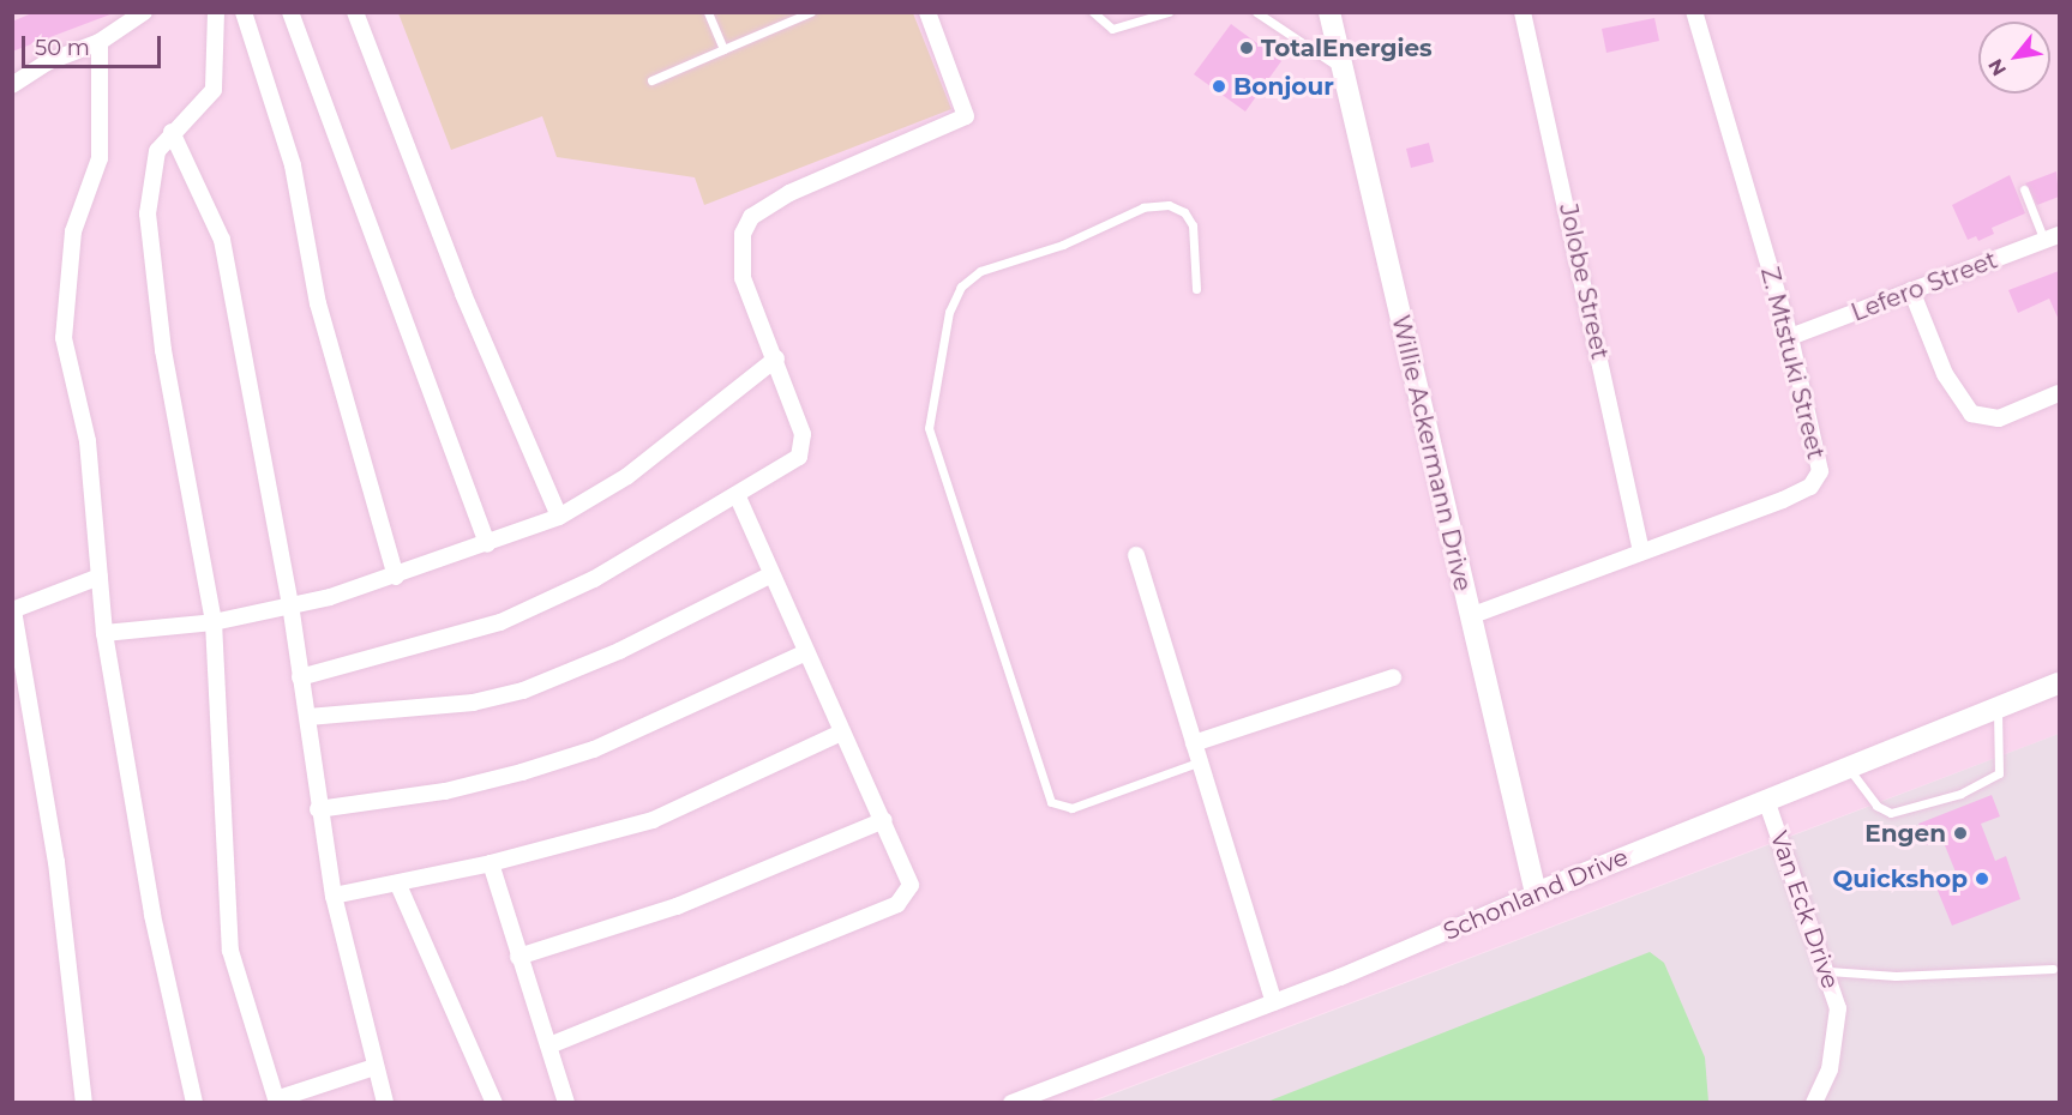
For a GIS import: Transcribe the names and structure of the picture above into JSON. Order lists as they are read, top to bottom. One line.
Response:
{"streets":{"street":["Jolobe Street","Lefero Street","Z. Mtstuki Street","Willie Ackermann Drive","Schonland Drive","Van Eck Drive"]},"crossings":[["Jolobe Street","Z. Mtstuki Street"],["Lefero Street","Z. Mtstuki Street"],["Z. Mtstuki Street","Willie Ackermann Drive"],["Willie Ackermann Drive","Schonland Drive"],["Schonland Drive","Van Eck Drive"]],"places":["TotalEnergies","Bonjour","Engen","Quickshop"],"scale_bar":"50 m","north":"bottom left"}
